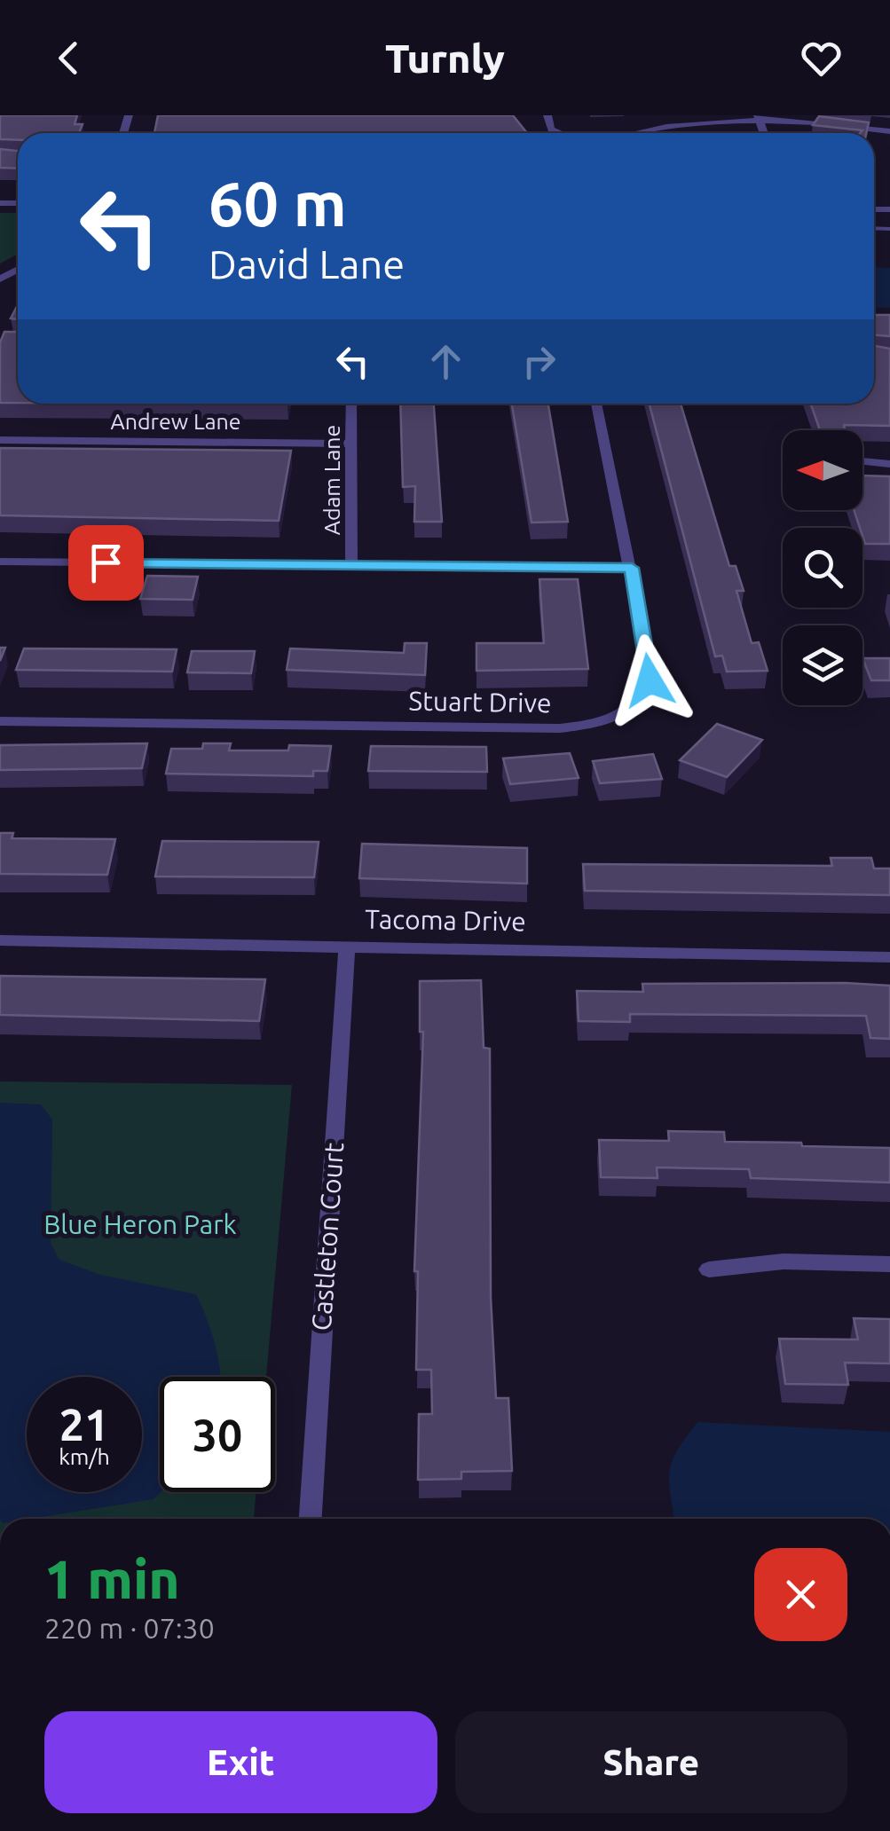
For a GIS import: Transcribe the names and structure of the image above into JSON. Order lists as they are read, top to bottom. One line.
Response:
{"streets":{"street":["Andrew Lane","Adam Lane","Stuart Drive","Tacoma Drive","Castleton Court"]},"crossings":[["Andrew Lane","Adam Lane"],["Tacoma Drive","Castleton Court"]],"parks":["Blue Heron Park"],"north":"left","page":{"header":"Turnly","turn":["60 m","David Lane"],"speed":"21 km/h","limit":"30","heading":["1 min","220 m · 07:30"],"buttons":["Exit","Share"]}}
